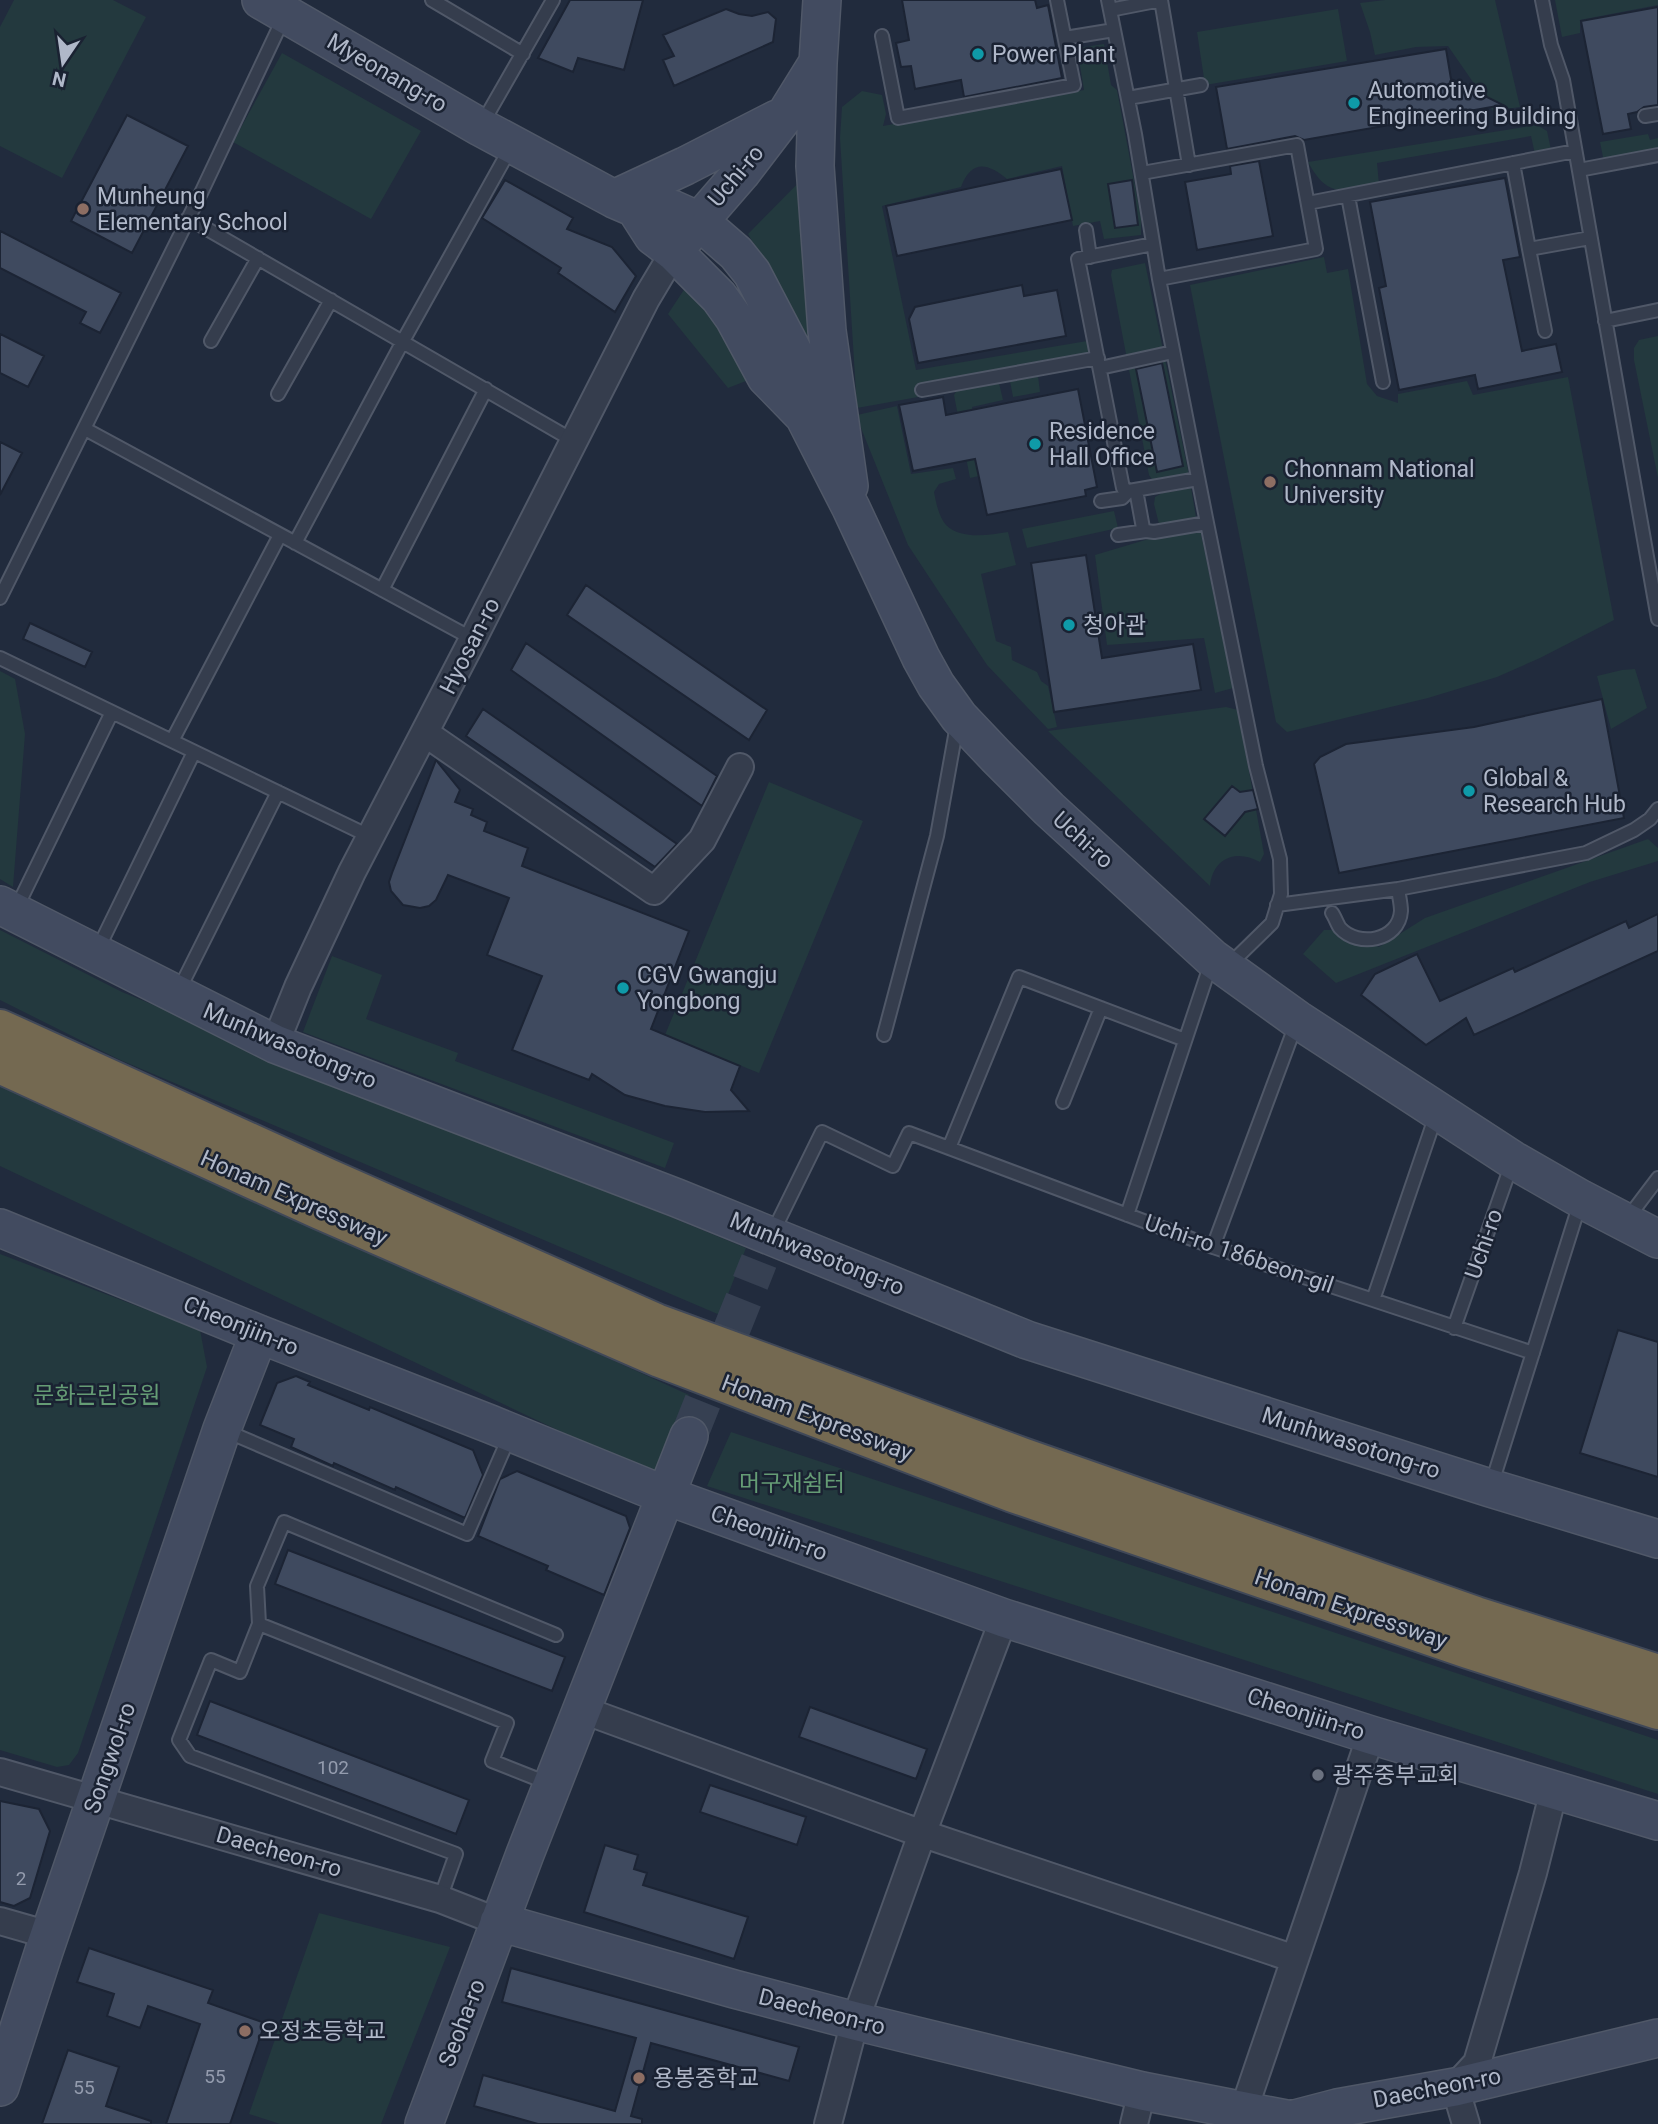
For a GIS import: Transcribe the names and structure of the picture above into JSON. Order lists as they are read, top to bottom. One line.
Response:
{"streets":{"highway":["Honam Expressway"],"street":["Myeonang-ro","Uchi-ro","Hyosan-ro","Munhwasotong-ro","Cheonjiin-ro","Songwol-ro","Daecheon-ro","Seoha-ro"],"lane":["Uchi-ro 186beon-gil"]},"crossings":[["Myeonang-ro","Uchi-ro"],["Myeonang-ro","Hyosan-ro"],["Uchi-ro","Hyosan-ro"],["Uchi-ro","Uchi-ro 186beon-gil"],["Hyosan-ro","Munhwasotong-ro"],["Munhwasotong-ro","Uchi-ro 186beon-gil"],["Cheonjiin-ro","Songwol-ro"],["Cheonjiin-ro","Seoha-ro"],["Songwol-ro","Daecheon-ro"],["Daecheon-ro","Seoha-ro"]],"parks":["문화근린공원","머구재쉼터"],"places":["Power Plant","Automotive Engineering Building","Munheung Elementary School","Residence Hall Office","Chonnam National University","청아관","Global & Research Hub","CGV Gwangju Yongbong","광주중부교회","오정초등학교","용봉중학교"],"house_numbers":["102","2","55","55"],"north":"bottom"}
